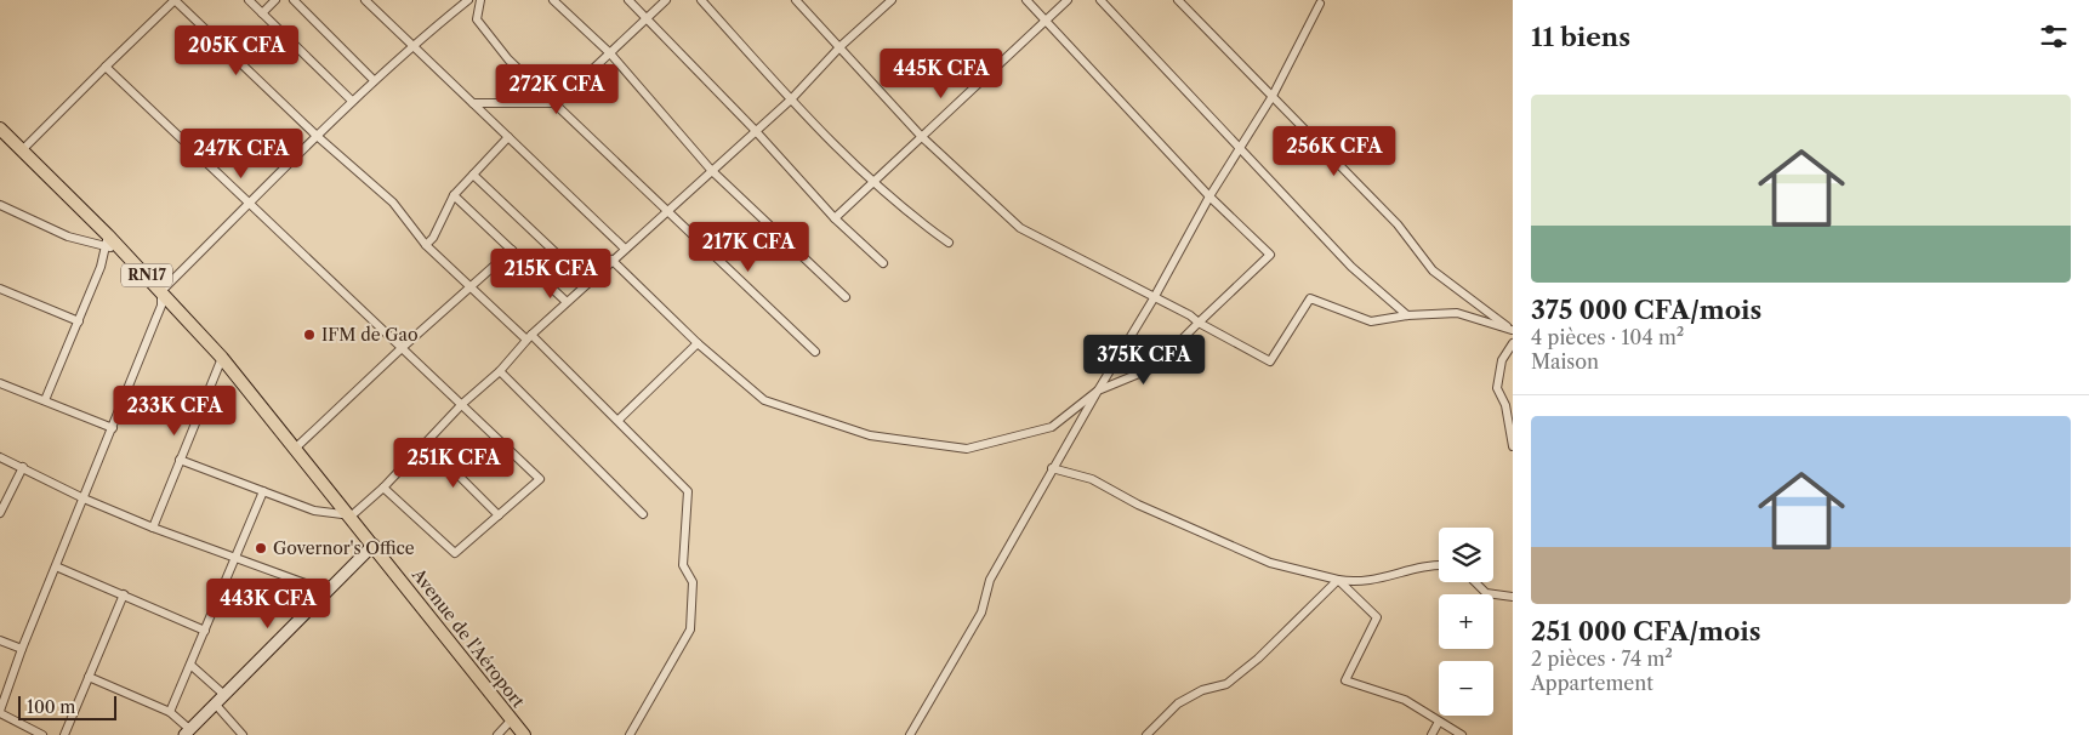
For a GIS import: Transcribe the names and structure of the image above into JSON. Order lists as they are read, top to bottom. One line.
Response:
{"streets":{"main road":["RN17","Avenue de l'Aéroport"]},"places":["IFM de Gao","Governor's Office"],"scale_bar":"100 m","page":{"heading":"11 biens","price":["205K CFA","445K CFA","272K CFA","256K CFA","247K CFA","217K CFA","215K CFA","375K CFA","233K CFA","251K CFA","443K CFA"],"list":[{"name":"375 000 CFA/mois","note":"4 pièces · 104 m² · Maison"},{"name":"251 000 CFA/mois","note":"2 pièces · 74 m² · Appartement"}],"map_buttons":["+","−"],"scale":"100 m"}}
